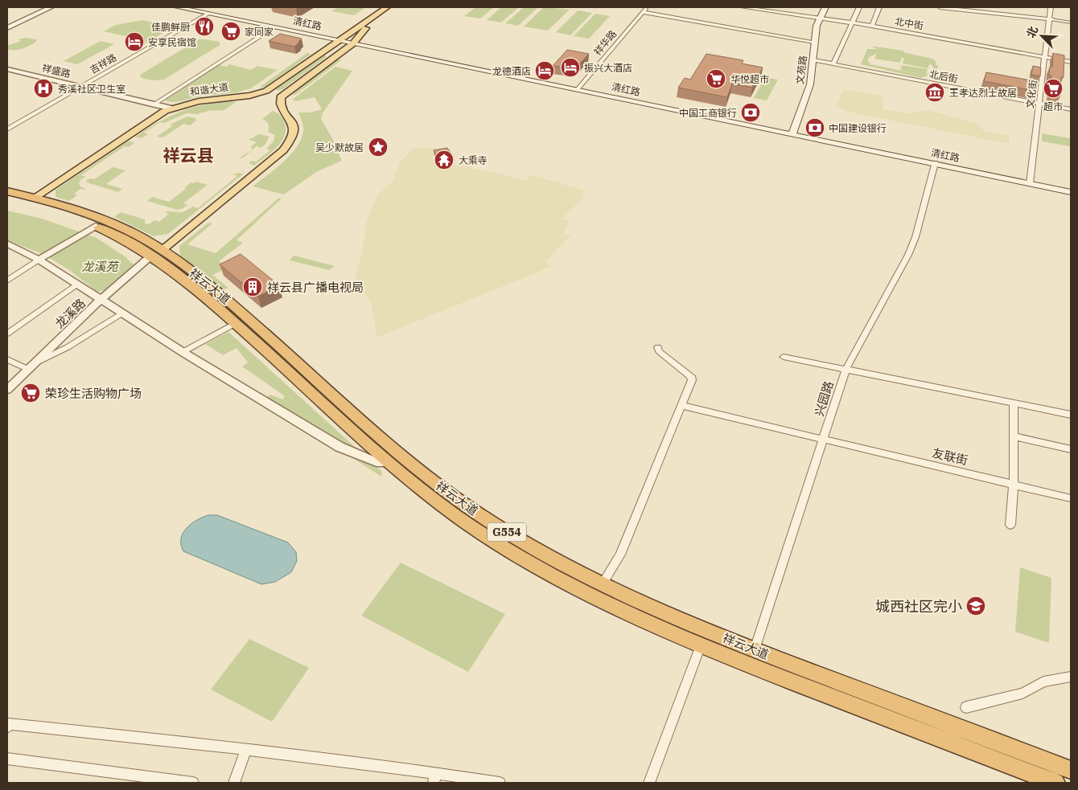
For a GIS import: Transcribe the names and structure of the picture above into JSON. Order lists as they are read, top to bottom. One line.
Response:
{"streets":{"highway":["祥云大道","G554"],"main road":["清红路","文苑路","和谐大道"],"street":["北中街","祥华路","吉祥路","祥盛路","北后街","文化街","龙溪路","兴园路","友联街"]},"crossings":[["清红路","祥华路"],["清红路","吉祥路"],["清红路","文苑路"],["清红路","和谐大道"],["清红路","文化街"],["清红路","兴园路"],["北中街","文苑路"],["北中街","文化街"],["吉祥路","祥盛路"],["文苑路","北后街"],["祥盛路","和谐大道"],["北后街","文化街"],["和谐大道","祥云大道"],["祥云大道","龙溪路"],["祥云大道","兴园路"],["兴园路","友联街"]],"districts":["祥云县"],"parks":["龙溪苑"],"places":{"restaurant":["佳鹏鲜厨"],"supermarket":["家同家","华悦超市","超市","荣珍生活购物广场"],"hotel":["安享民宿馆","振兴大酒店","龙德酒店"],"hospital":["秀溪社区卫生室"],"museum":["王孝达烈士故居"],"bank":["中国工商银行","中国建设银行"],"place":["吴少默故居"],"temple":["大乘寺"],"building":["祥云县广播电视局"],"school or university":["城西社区完小"]},"north":"top left"}
